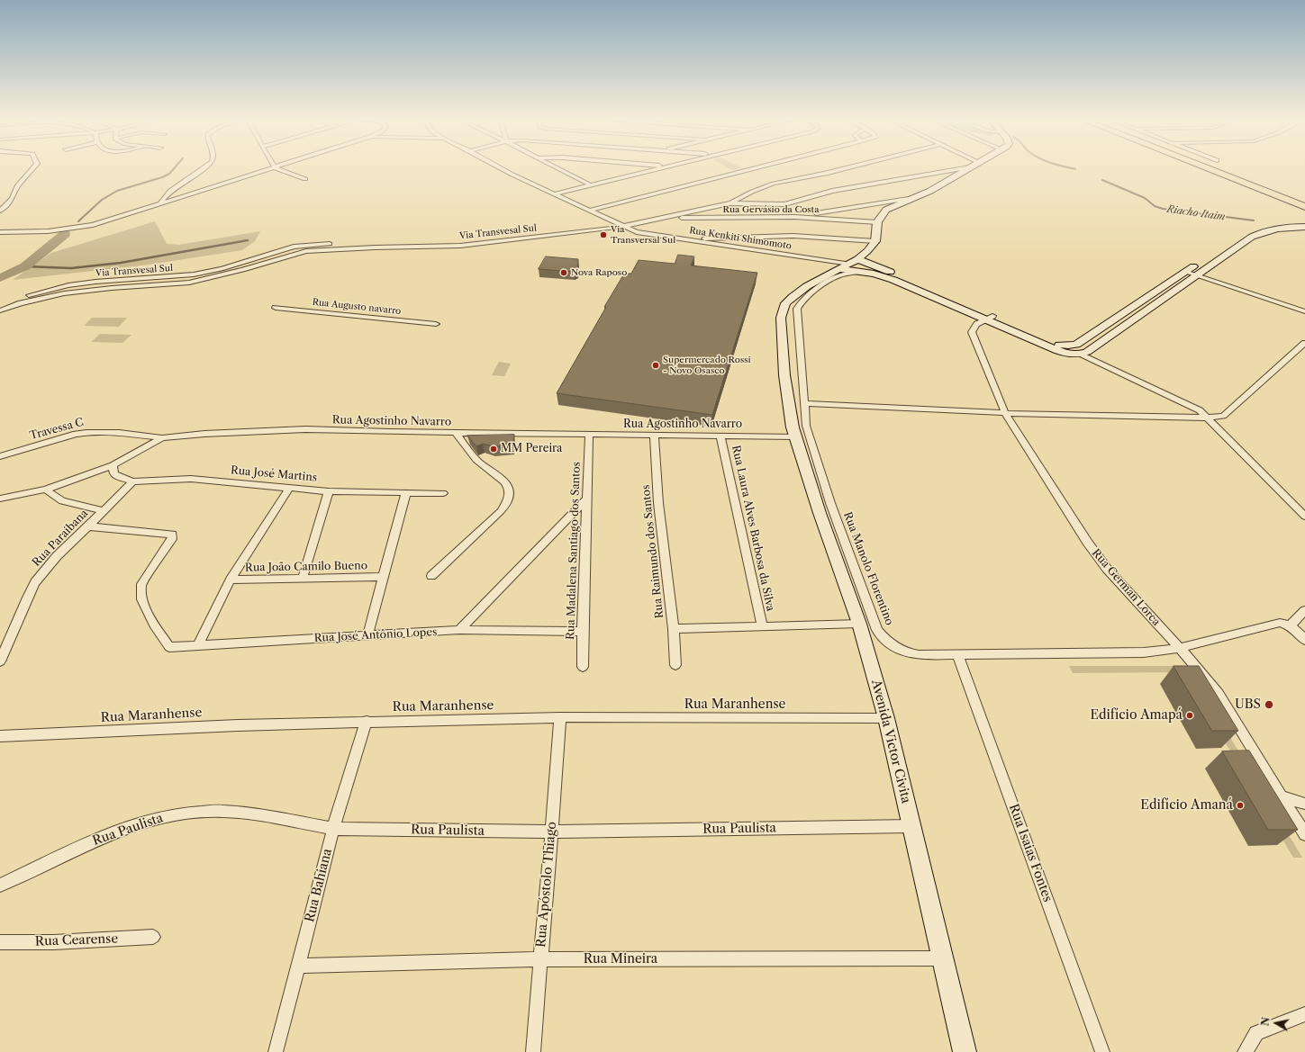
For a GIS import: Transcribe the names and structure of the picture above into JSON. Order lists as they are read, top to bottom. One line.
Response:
{"streets":{"street":["Rua Gervásio da Costa","Via Transvesal Sul","Rua Kenkiti Shimomoto","Rua Augusto navarro","Rua Agostinho Navarro","Travessa C","Rua José Martins","Rua Laura Alves Barbosa da Silva","Rua Paraibana","Rua Madalena Santiago dos Santos","Rua Raimundo dos Santos","Rua João Camilo Bueno","Rua Manolo Florentino","Rua German Lorca","Rua José Antônio Lopes","Rua Maranhense","Avenida Victor Civita","Rua Paulista","Rua Isaias Fontes","Rua Apóstolo Thiago","Rua Bahiana","Rua Cearense","Rua Mineira"]},"crossings":[["Rua Gervásio da Costa","Via Transvesal Sul"],["Via Transvesal Sul","Rua Kenkiti Shimomoto"],["Rua Kenkiti Shimomoto","Avenida Victor Civita"],["Rua Agostinho Navarro","Travessa C"],["Rua Agostinho Navarro","Rua José Martins"],["Rua Agostinho Navarro","Rua Laura Alves Barbosa da Silva"],["Rua Agostinho Navarro","Rua Paraibana"],["Rua Agostinho Navarro","Rua Madalena Santiago dos Santos"],["Rua Agostinho Navarro","Rua Raimundo dos Santos"],["Rua Agostinho Navarro","Avenida Victor Civita"],["Rua José Martins","Rua Paraibana"],["Rua Paraibana","Rua José Antônio Lopes"],["Rua Madalena Santiago dos Santos","Rua José Antônio Lopes"],["Rua Manolo Florentino","Rua German Lorca"],["Rua Manolo Florentino","Rua Isaias Fontes"],["Rua Maranhense","Avenida Victor Civita"],["Rua Maranhense","Rua Apóstolo Thiago"],["Rua Maranhense","Rua Bahiana"],["Avenida Victor Civita","Rua Paulista"],["Avenida Victor Civita","Rua Mineira"],["Rua Paulista","Rua Apóstolo Thiago"],["Rua Paulista","Rua Bahiana"],["Rua Apóstolo Thiago","Rua Mineira"],["Rua Bahiana","Rua Mineira"]],"water":["Riacho Itaim"],"places":["Via Transversal Sul","Nova Raposo","Supermercado Rossi - Novo Osasco","MM Pereira","UBS","Edifício Amapá","Edifício Amaná"],"north":"left"}
